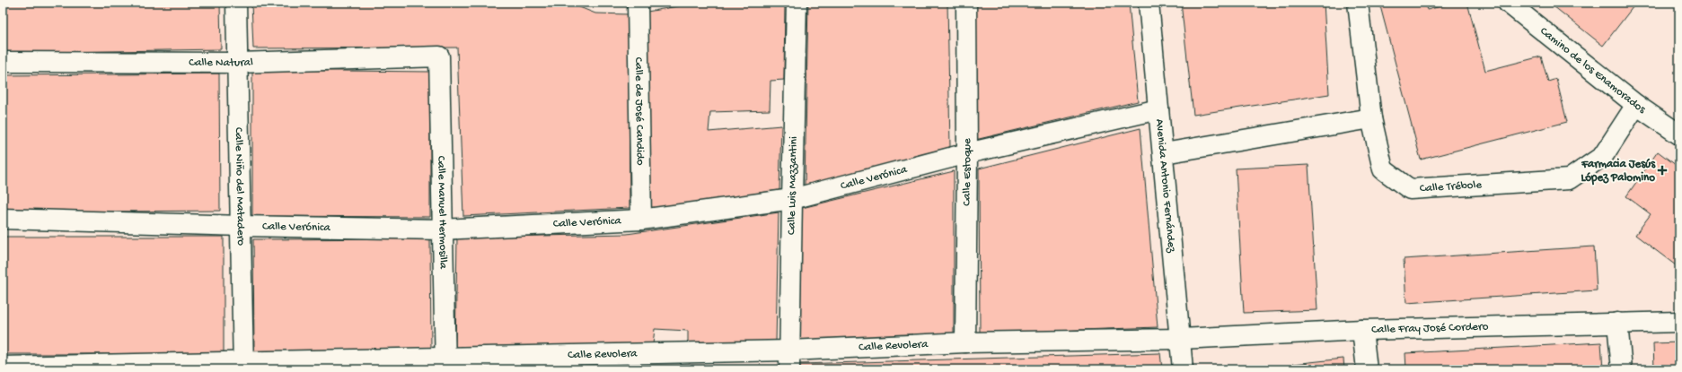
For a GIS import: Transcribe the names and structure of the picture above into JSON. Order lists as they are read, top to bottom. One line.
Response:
{"streets":{"street":["Calle Natural","Camino de los Enamorados","Calle de José Candido","Calle Estoque","Calle Verónica","Calle Niño del Matadero","Calle Luis Mazzantini","Avenida Antonio Fernández","Calle Trébole","Calle Manuel Hermosilla","Calle Fray José Cordero","Calle Revolera"]},"crossings":[["Calle Natural","Calle Niño del Matadero"],["Calle Natural","Calle Manuel Hermosilla"],["Camino de los Enamorados","Calle Trébole"],["Calle de José Candido","Calle Verónica"],["Calle Estoque","Calle Verónica"],["Calle Estoque","Calle Revolera"],["Calle Verónica","Calle Niño del Matadero"],["Calle Verónica","Calle Luis Mazzantini"],["Calle Verónica","Avenida Antonio Fernández"],["Calle Verónica","Calle Manuel Hermosilla"],["Calle Niño del Matadero","Calle Revolera"],["Calle Luis Mazzantini","Calle Revolera"],["Avenida Antonio Fernández","Calle Fray José Cordero"],["Avenida Antonio Fernández","Calle Revolera"],["Calle Manuel Hermosilla","Calle Revolera"],["Calle Fray José Cordero","Calle Revolera"]],"places":{"health":["Farmacia Jesús López Palomino"]}}
